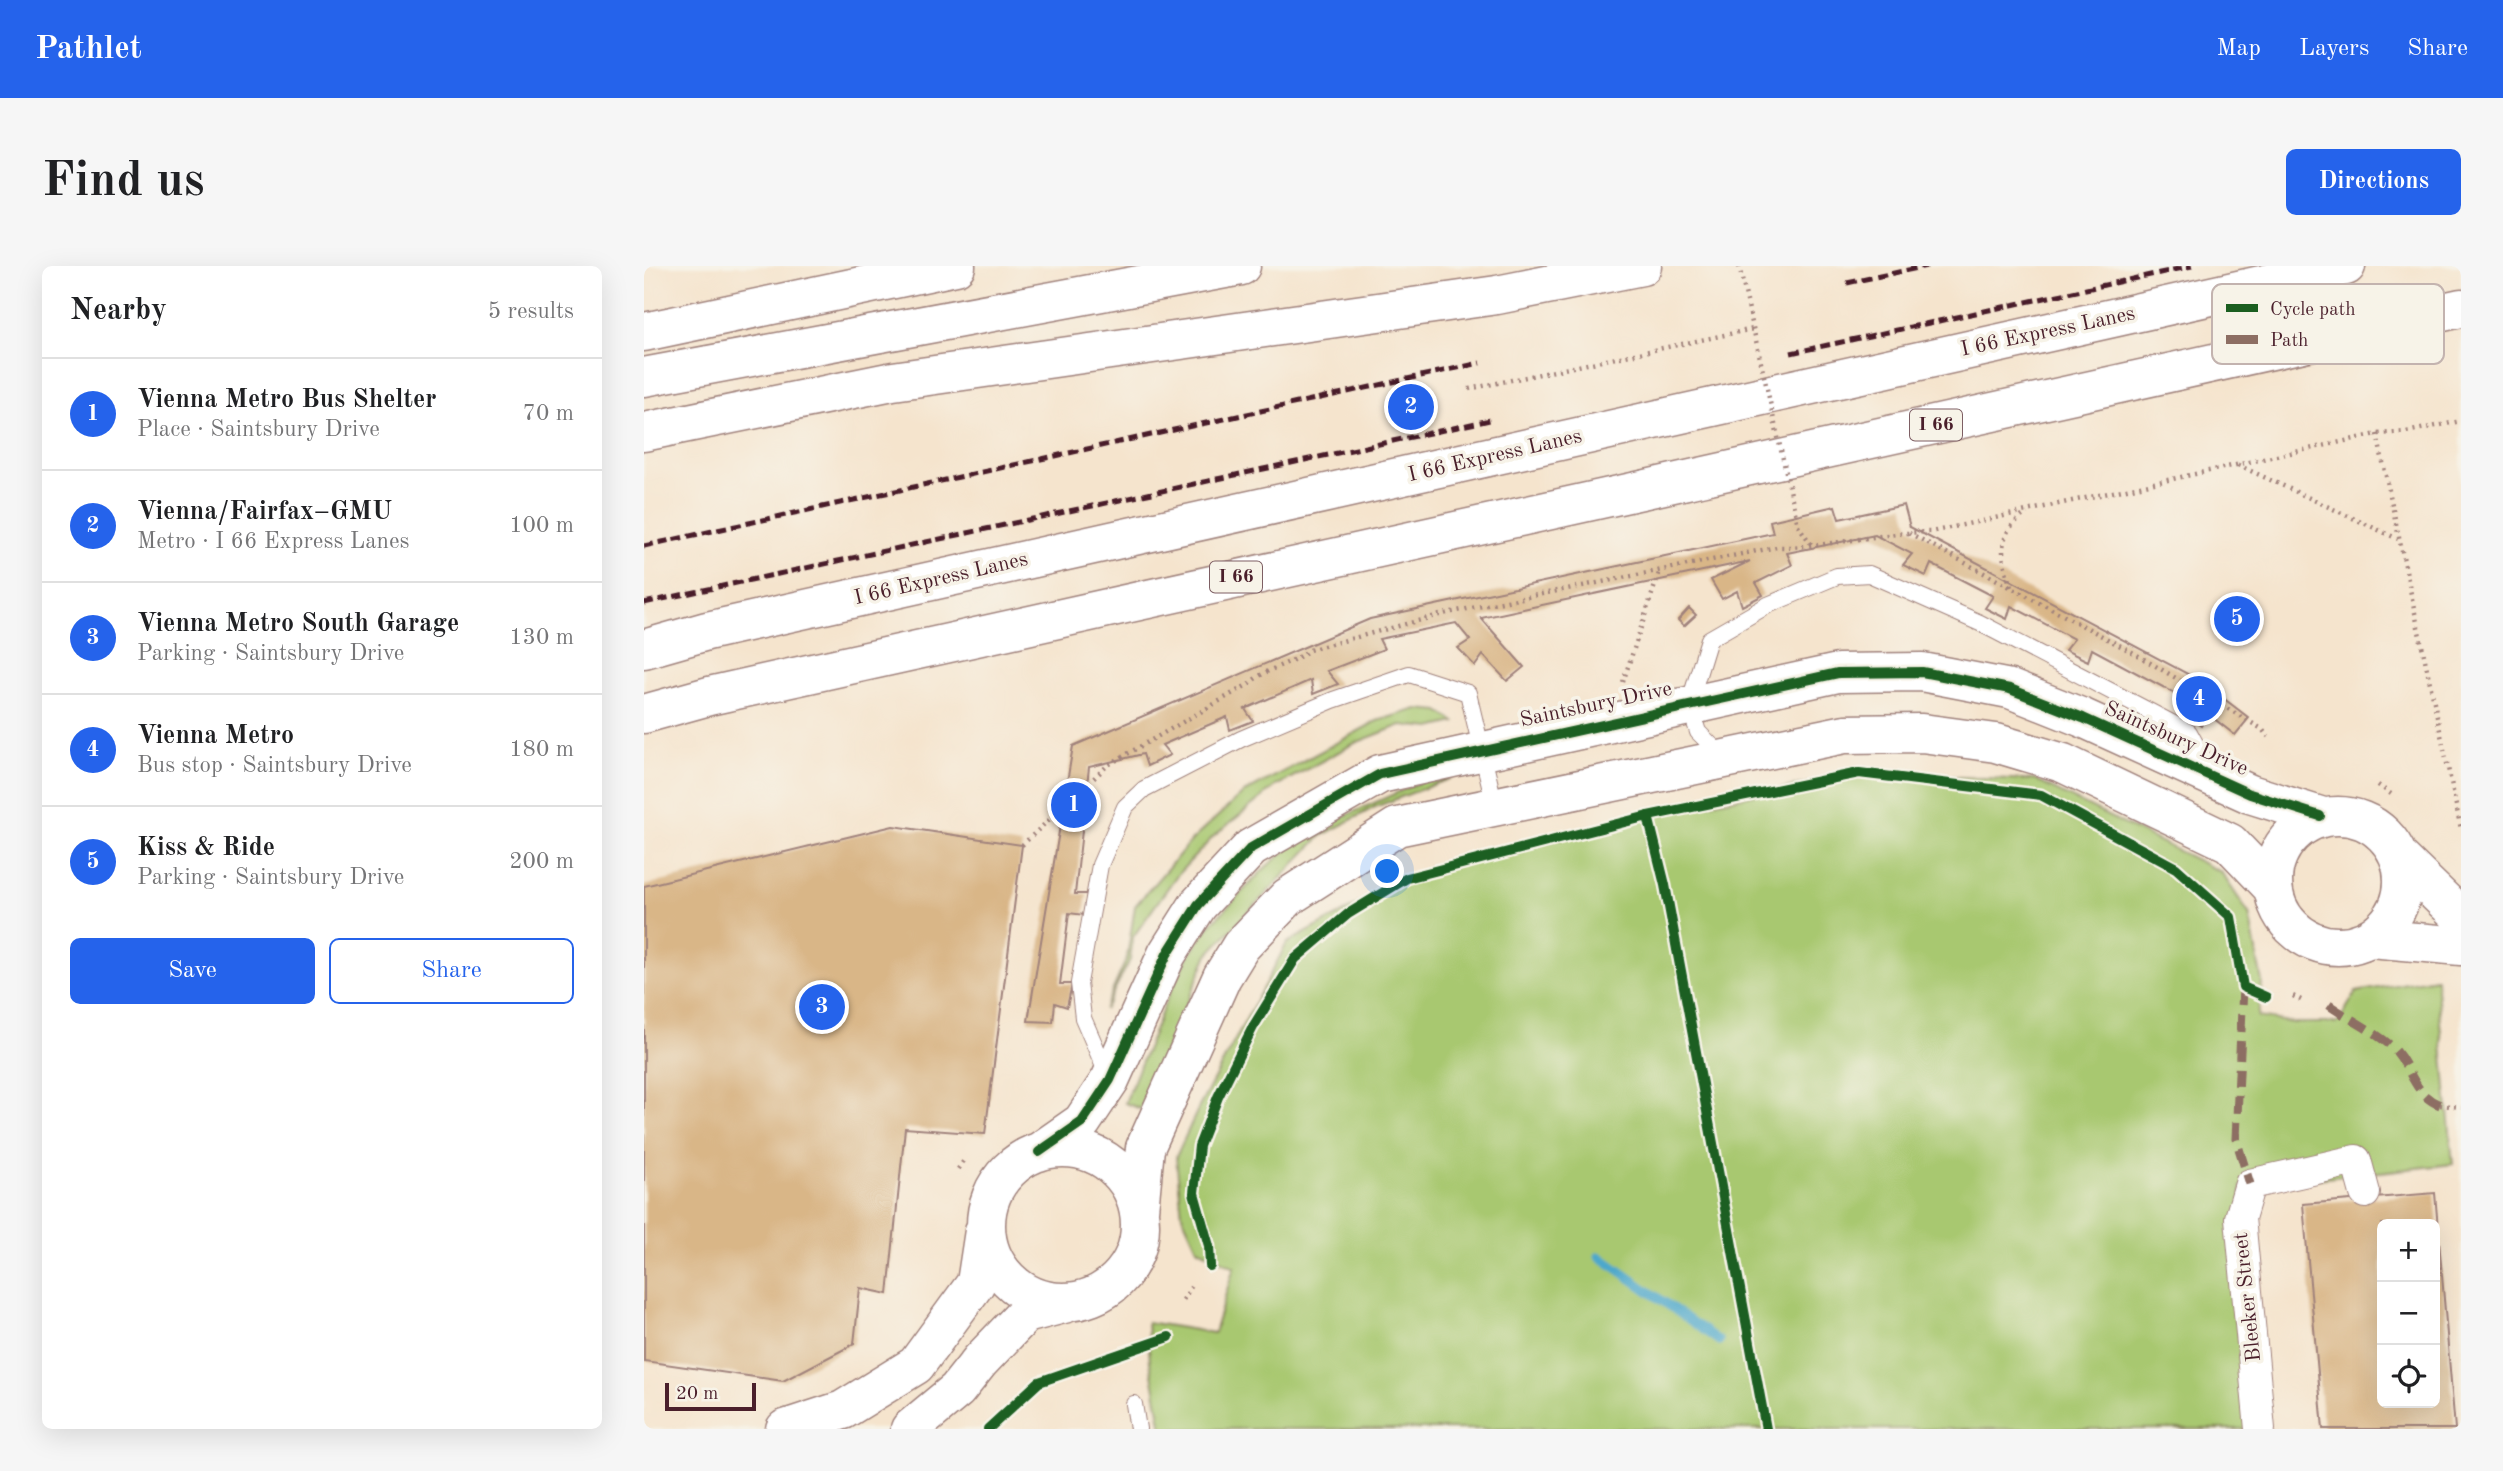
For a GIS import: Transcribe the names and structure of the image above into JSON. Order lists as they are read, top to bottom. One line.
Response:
{"streets":{"main road":["I 66 Express Lanes","I 66","Saintsbury Drive"],"street":["Bleeker Street"]},"legend":["Cycle path","Path"],"scale_bar":"20 m","page":{"header":"Pathlet","nav":["Map","Layers","Share"],"buttons":["Directions",["Save","Share"]],"title":"Find us","heading":["Nearby","5 results"],"list":[{"mark":"1","name":"Vienna Metro Bus Shelter","note":"Place · Saintsbury Drive","value":"70 m"},{"mark":"2","name":"Vienna/Fairfax–GMU","note":"Metro · I 66 Express Lanes","value":"100 m"},{"mark":"3","name":"Vienna Metro South Garage","note":"Parking · Saintsbury Drive","value":"130 m"},{"mark":"4","name":"Vienna Metro","note":"Bus stop · Saintsbury Drive","value":"180 m"},{"mark":"5","name":"Kiss & Ride","note":"Parking · Saintsbury Drive","value":"200 m"}],"pins":["2","5","4","1","3"],"map_buttons":["+","−"],"scale":"20 m"}}
